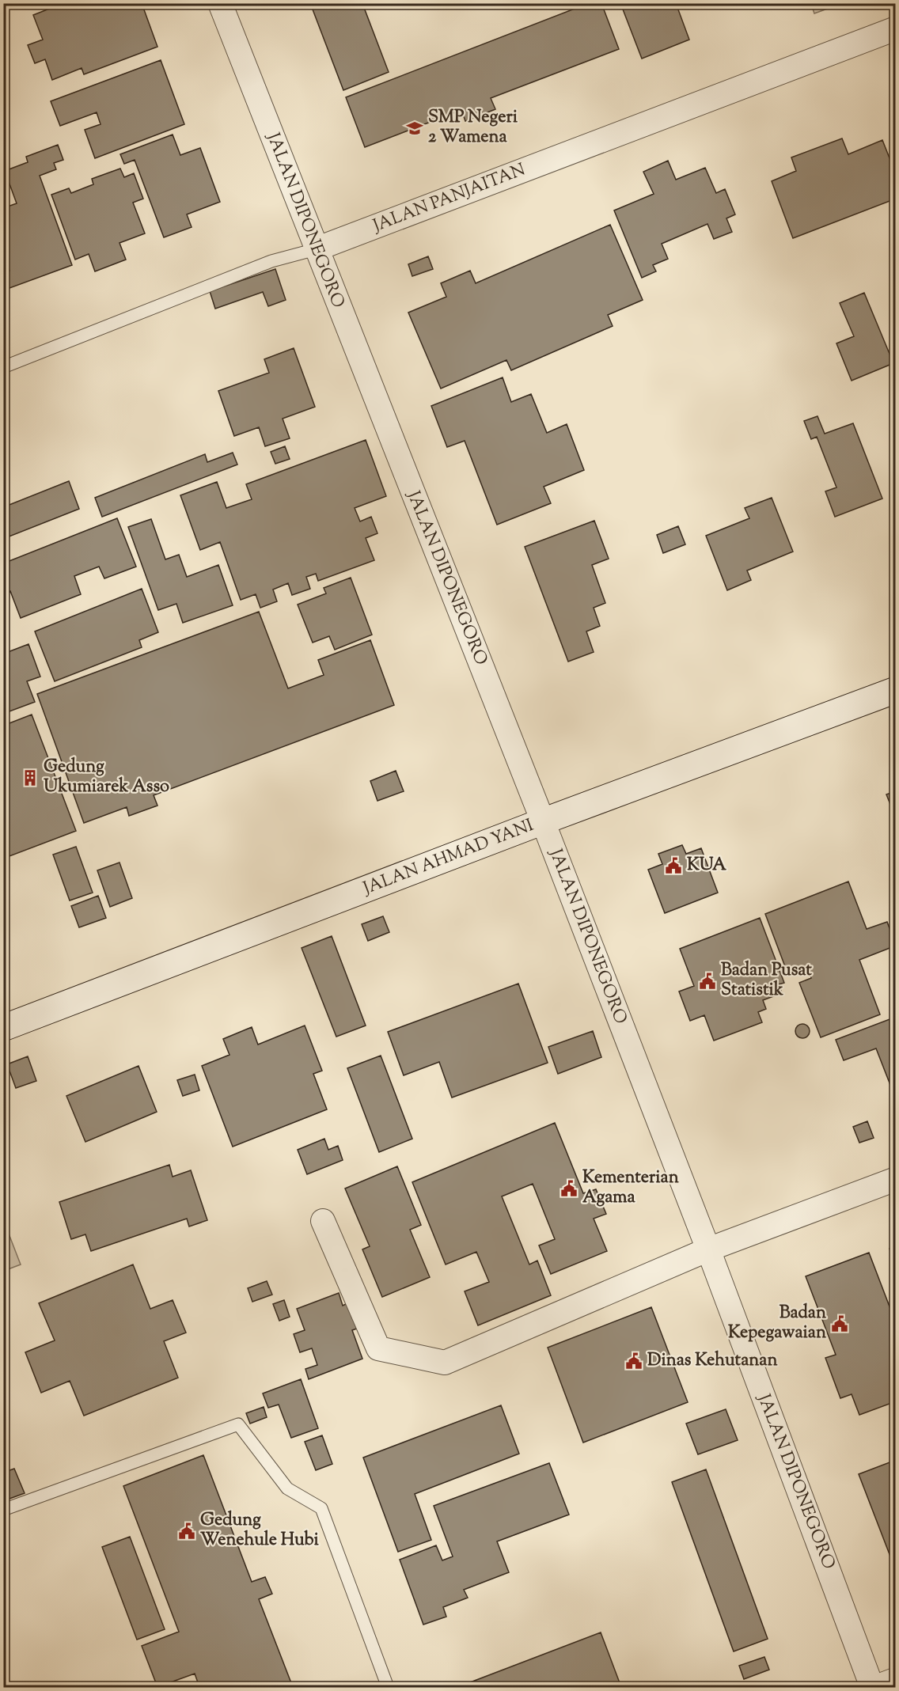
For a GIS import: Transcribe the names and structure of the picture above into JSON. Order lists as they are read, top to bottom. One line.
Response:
{"streets":{"main road":["JALAN AHMAD YANI"],"street":["JALAN PANJAITAN","JALAN DIPONEGORO"]},"crossings":[["JALAN PANJAITAN","JALAN DIPONEGORO"],["JALAN DIPONEGORO","JALAN AHMAD YANI"]],"places":{"school or university":["SMP Negeri 2 Wamena"],"building":["Gedung Ukumiarek Asso"],"public building":["KUA","Badan Pusat Statistik","Kementerian Agama","Badan Kepegawaian","Dinas Kehutanan","Gedung Wenehule Hubi"]}}
